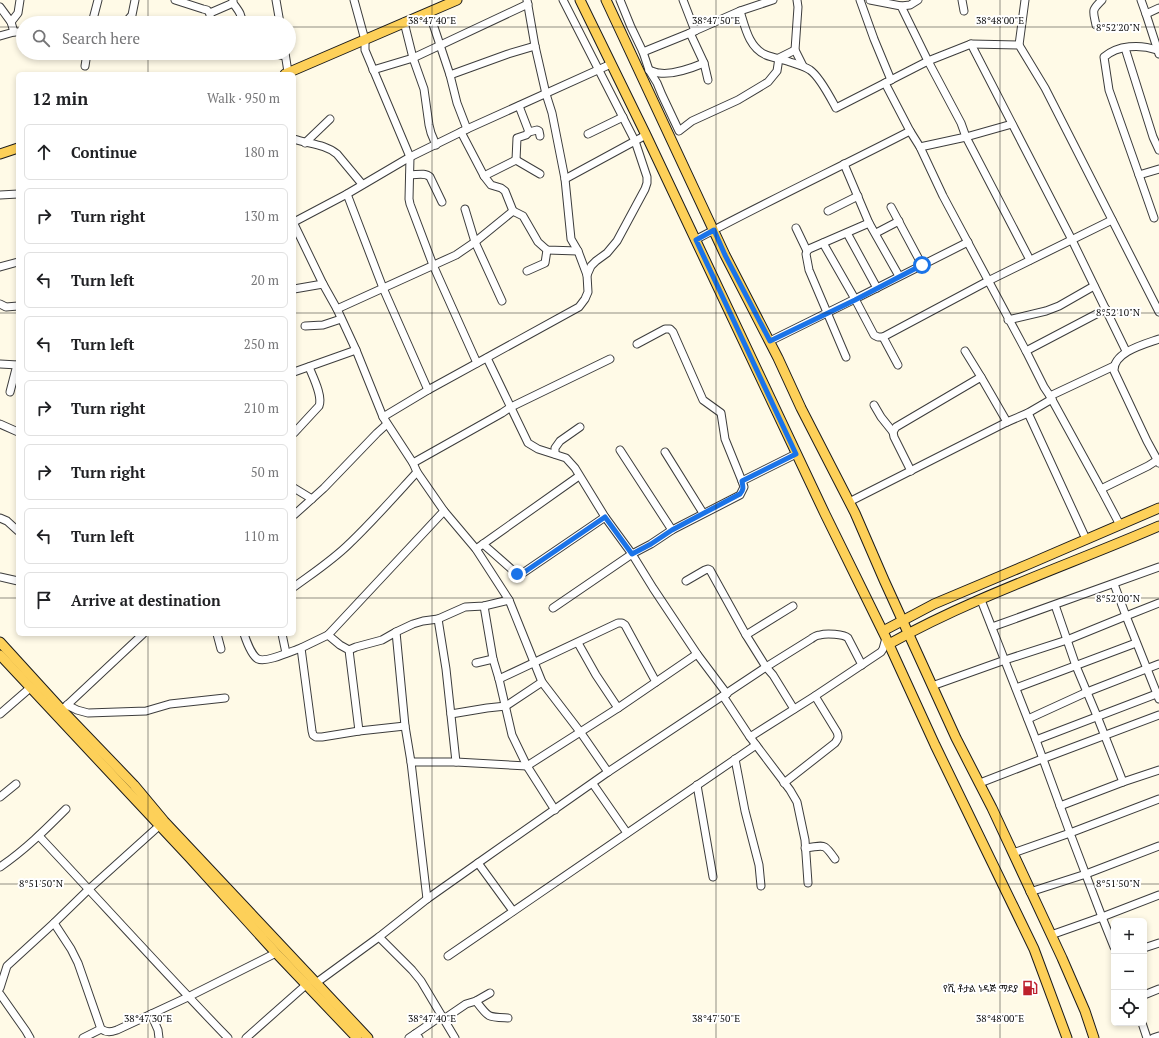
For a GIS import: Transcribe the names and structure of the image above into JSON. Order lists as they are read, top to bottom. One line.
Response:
{"places":{"fuel station":["የሺ ቶታል ነዳጅ ማደያ"]},"page":{"search":"Search here","heading":["12 min","Walk · 950 m"],"list":[["Continue","180 m"],["Turn right","130 m"],["Turn left","20 m"],["Turn left","250 m"],["Turn right","210 m"],["Turn right","50 m"],["Turn left","110 m"],"Arrive at destination"],"map_buttons":["+","−"]},"coordinates":["38°47'40\"E","38°47'50\"E","38°48'00\"E","8°52'20\"N","8°52'10\"N","8°52'00\"N","8°51'50\"N","38°47'30\"E"]}
